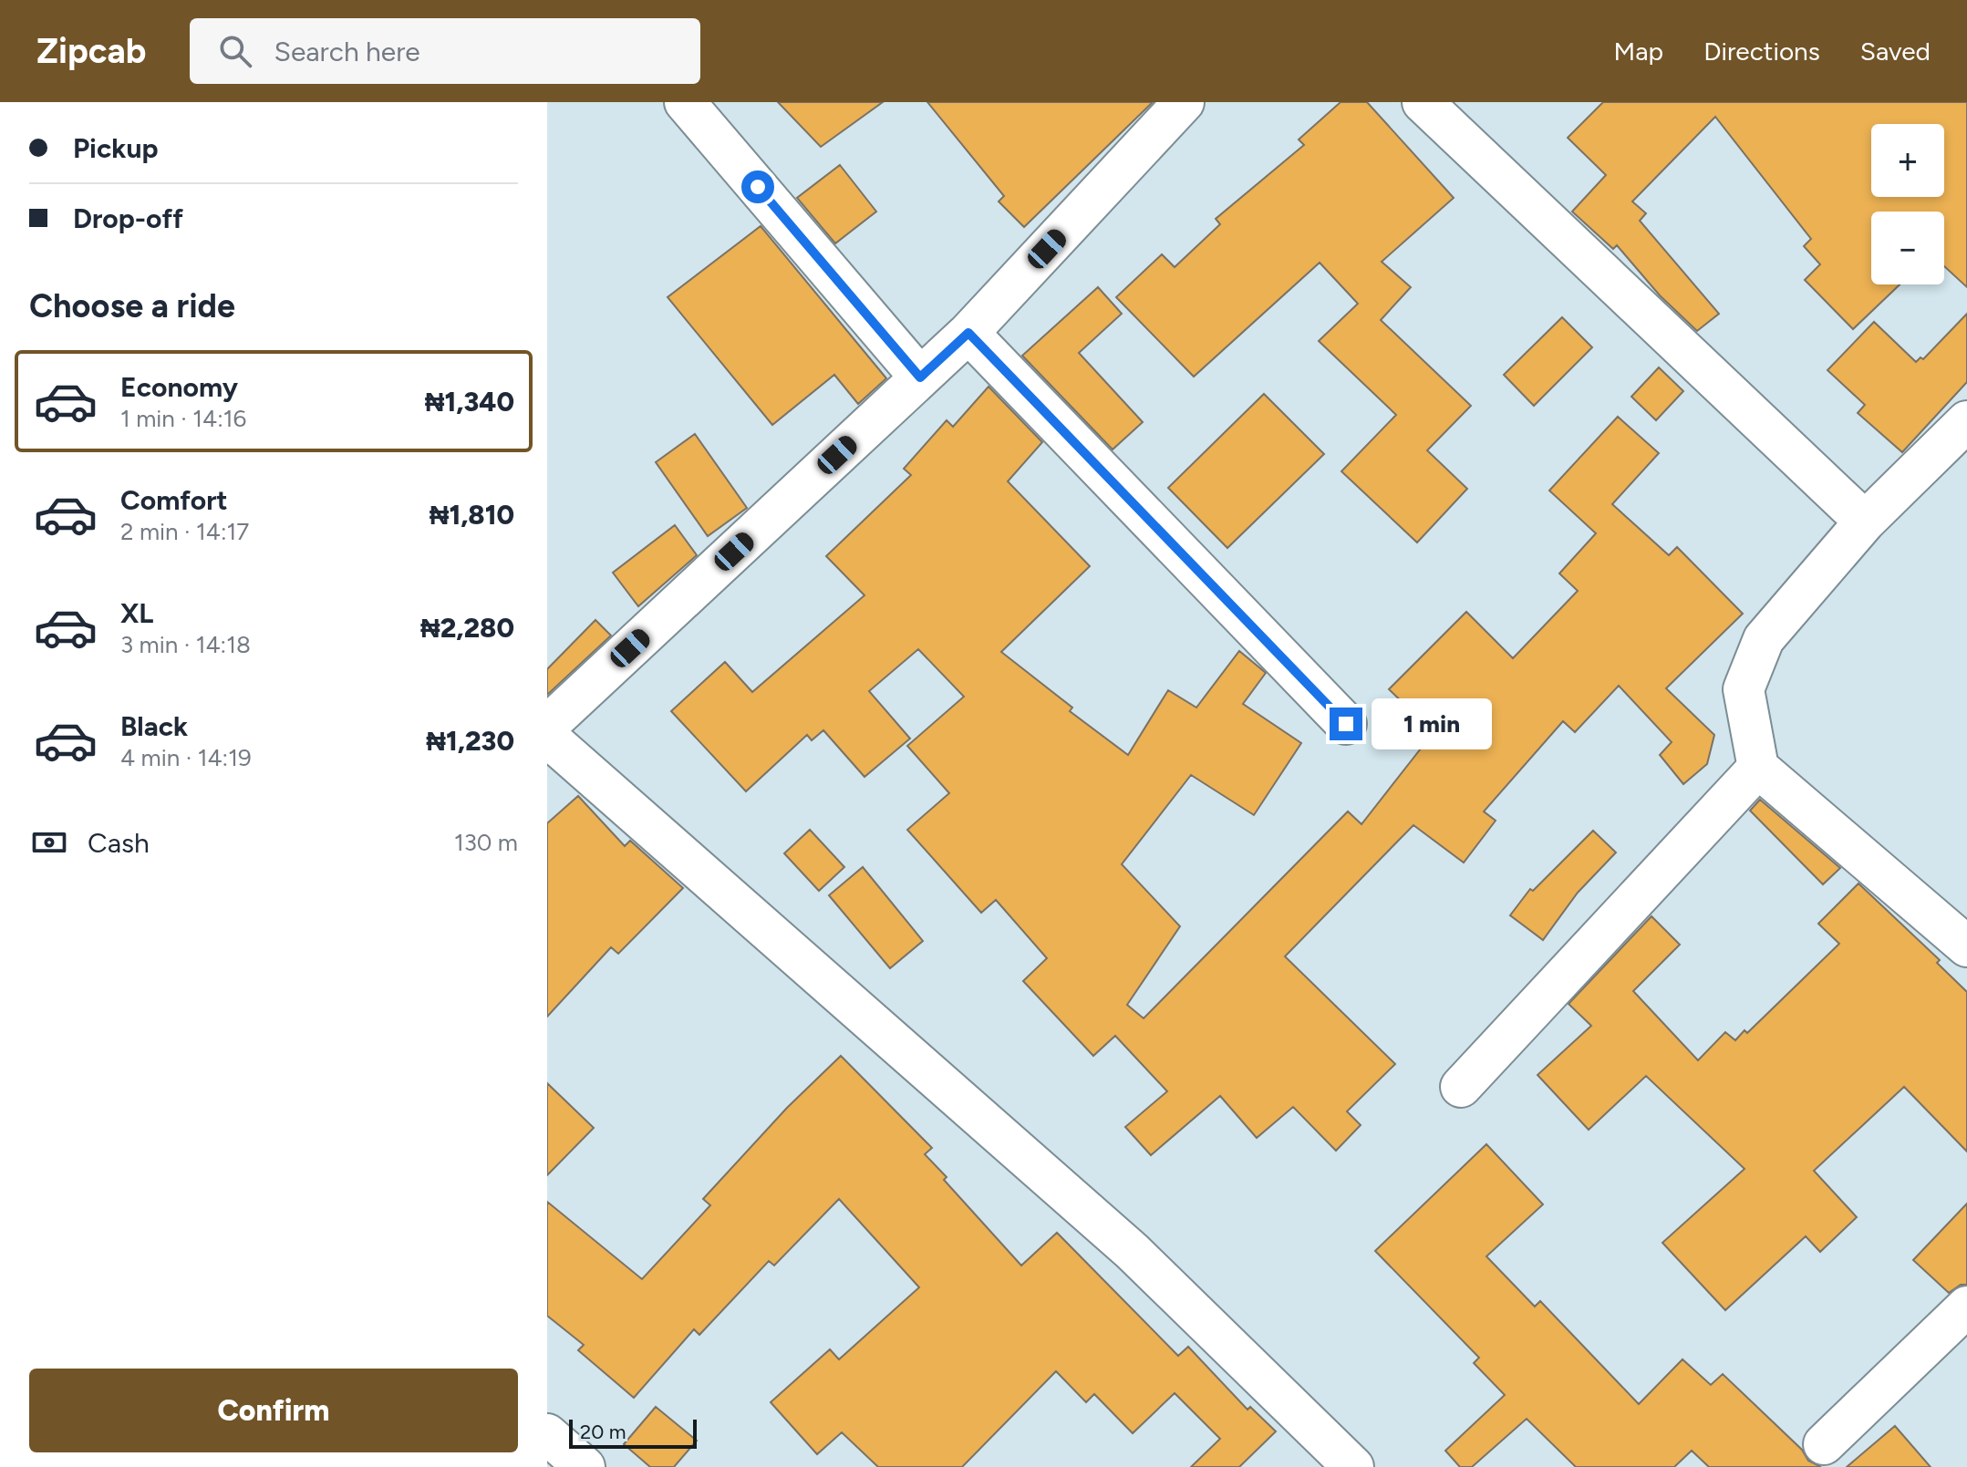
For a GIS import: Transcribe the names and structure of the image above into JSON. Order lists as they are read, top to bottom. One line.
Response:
{"scale_bar":"20 m","page":{"header":"Zipcab","search":"Search here","nav":["Map","Directions","Saved"],"banner":["Pickup","Drop-off"],"map_buttons":["+","−"],"heading":"Choose a ride","list":[{"name":"Economy","note":"1 min · 14:16","value":"₦1,340"},{"name":"Comfort","note":"2 min · 14:17","value":"₦1,810"},{"name":"XL","note":"3 min · 14:18","value":"₦2,280"},{"name":"Black","note":"4 min · 14:19","value":"₦1,230"}],"bubble":"1 min","pay":["Cash","130 m"],"buttons":"Confirm","scale":"20 m"}}
